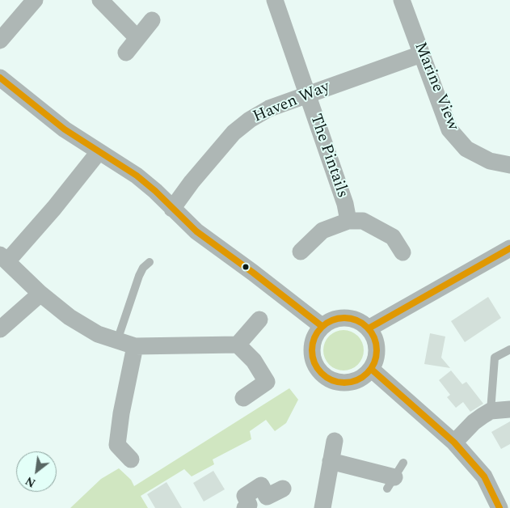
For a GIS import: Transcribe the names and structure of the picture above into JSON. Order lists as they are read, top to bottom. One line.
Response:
{"streets":{"street":["Marine View","Haven Way","The Pintails"]},"crossings":[["Marine View","Haven Way"],["Haven Way","The Pintails"]],"north":"bottom left"}
